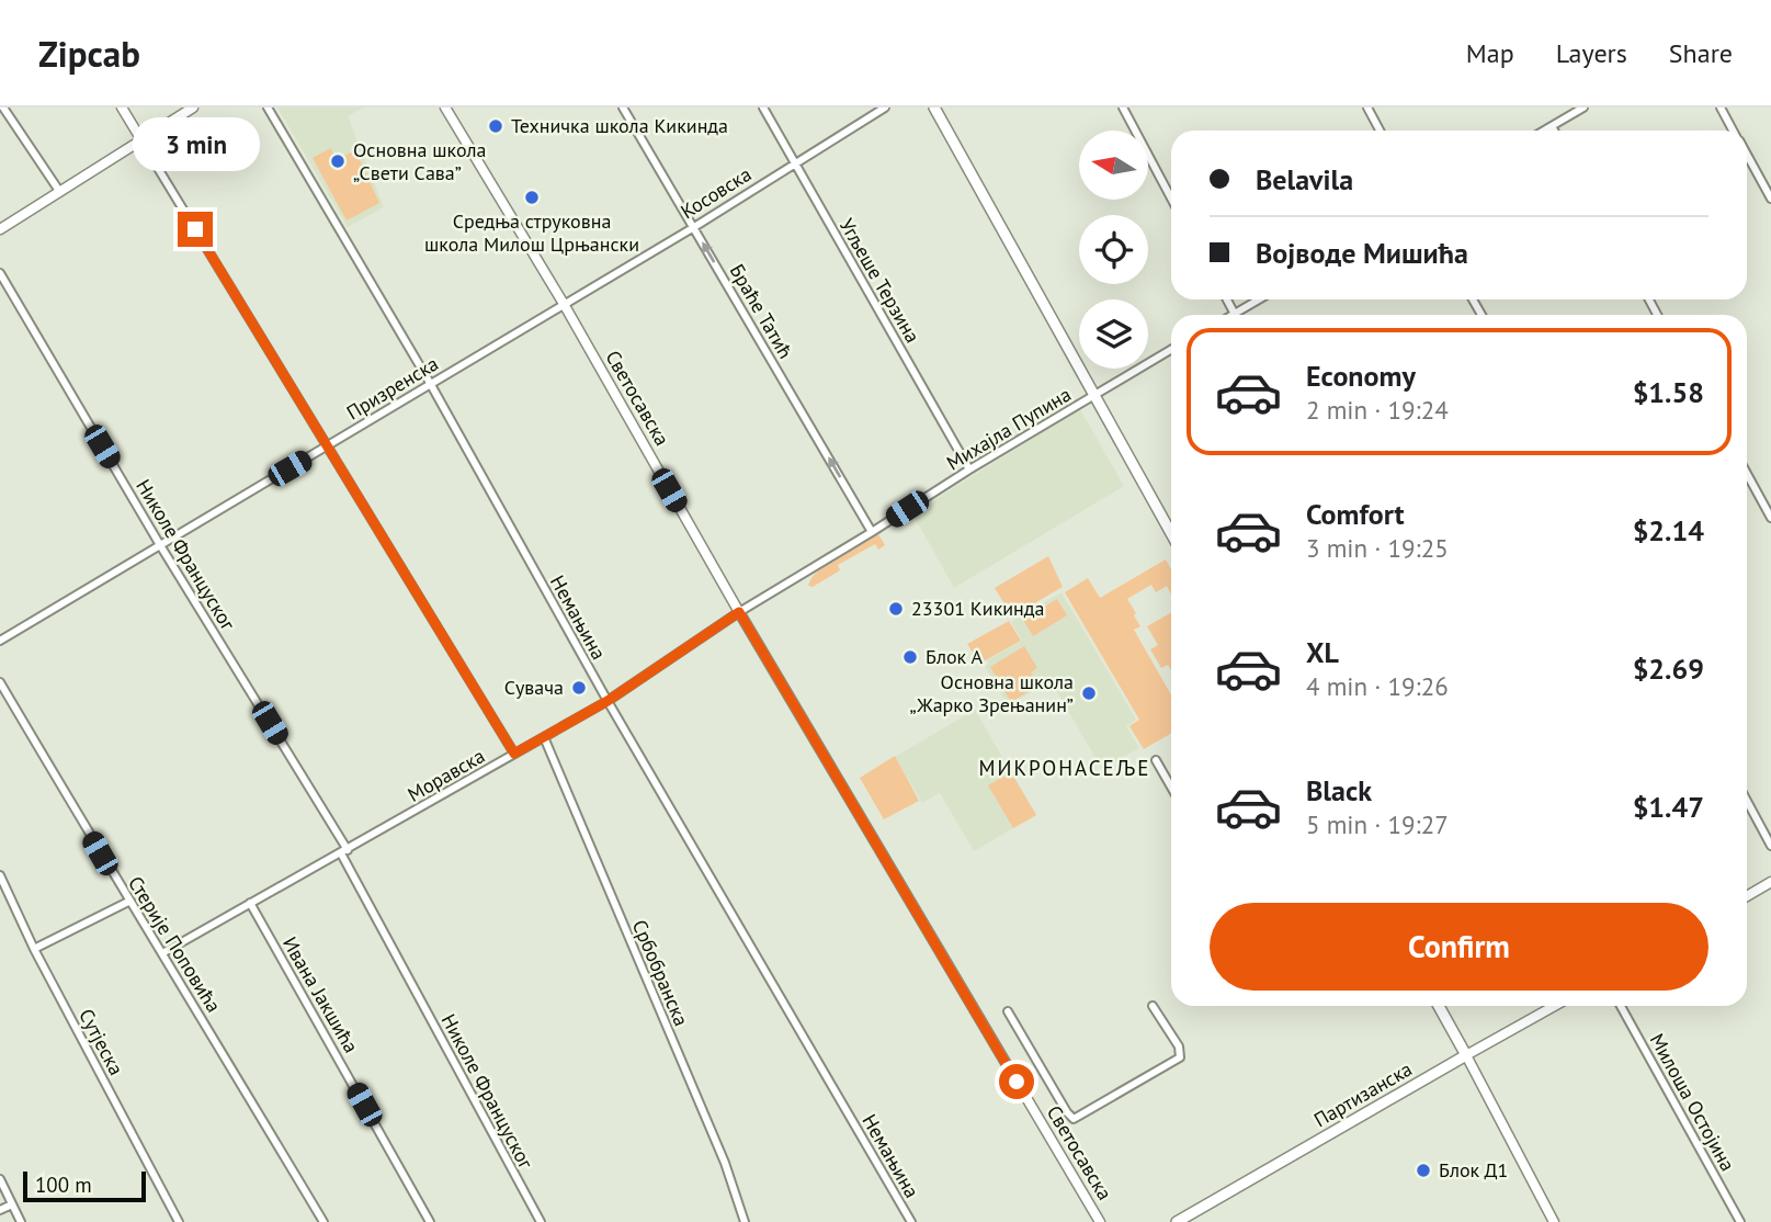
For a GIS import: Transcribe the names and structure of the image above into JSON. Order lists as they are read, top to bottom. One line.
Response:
{"streets":{"main road":["Партизанска"],"street":["Косовска","Угљеше Терзина","Браће Татић","Призренска","Светосавска","Михајла Пупина","Николе Француског","Немањина","Моравска","Стерије Поповића","Србобранска","Ивана Јакшића","Сутјеска","Милоша Остојина"]},"crossings":[["Косовска","Угљеше Терзина"],["Косовска","Браће Татић"],["Косовска","Призренска"],["Косовска","Светосавска"],["Угљеше Терзина","Михајла Пупина"],["Браће Татић","Михајла Пупина"],["Призренска","Светосавска"],["Призренска","Николе Француског"],["Призренска","Немањина"],["Светосавска","Михајла Пупина"],["Светосавска","Моравска"],["Михајла Пупина","Моравска"],["Николе Француског","Моравска"],["Немањина","Моравска"],["Моравска","Стерије Поповића"],["Моравска","Србобранска"],["Моравска","Ивана Јакшића"]],"one_way":["Браће Татић"],"districts":["МИКРОНАСЕЉЕ"],"places":["Техничка школа Кикинда","Основна школа „Свети Сава”","Средња струковна школа Милош Црњански","23301 Кикинда","Блок А","Сувача","Основна школа „Жарко Зрењанин”","Блок Д1"],"scale_bar":"100 m","north":"left","page":{"header":"Zipcab","nav":["Map","Layers","Share"],"bubble":"3 min","banner":["Belavila","Војводе Мишића"],"list":[{"name":"Economy","note":"2 min · 19:24","value":"$1.58"},{"name":"Comfort","note":"3 min · 19:25","value":"$2.14"},{"name":"XL","note":"4 min · 19:26","value":"$2.69"},{"name":"Black","note":"5 min · 19:27","value":"$1.47"}],"buttons":"Confirm","scale":"100 m"}}
